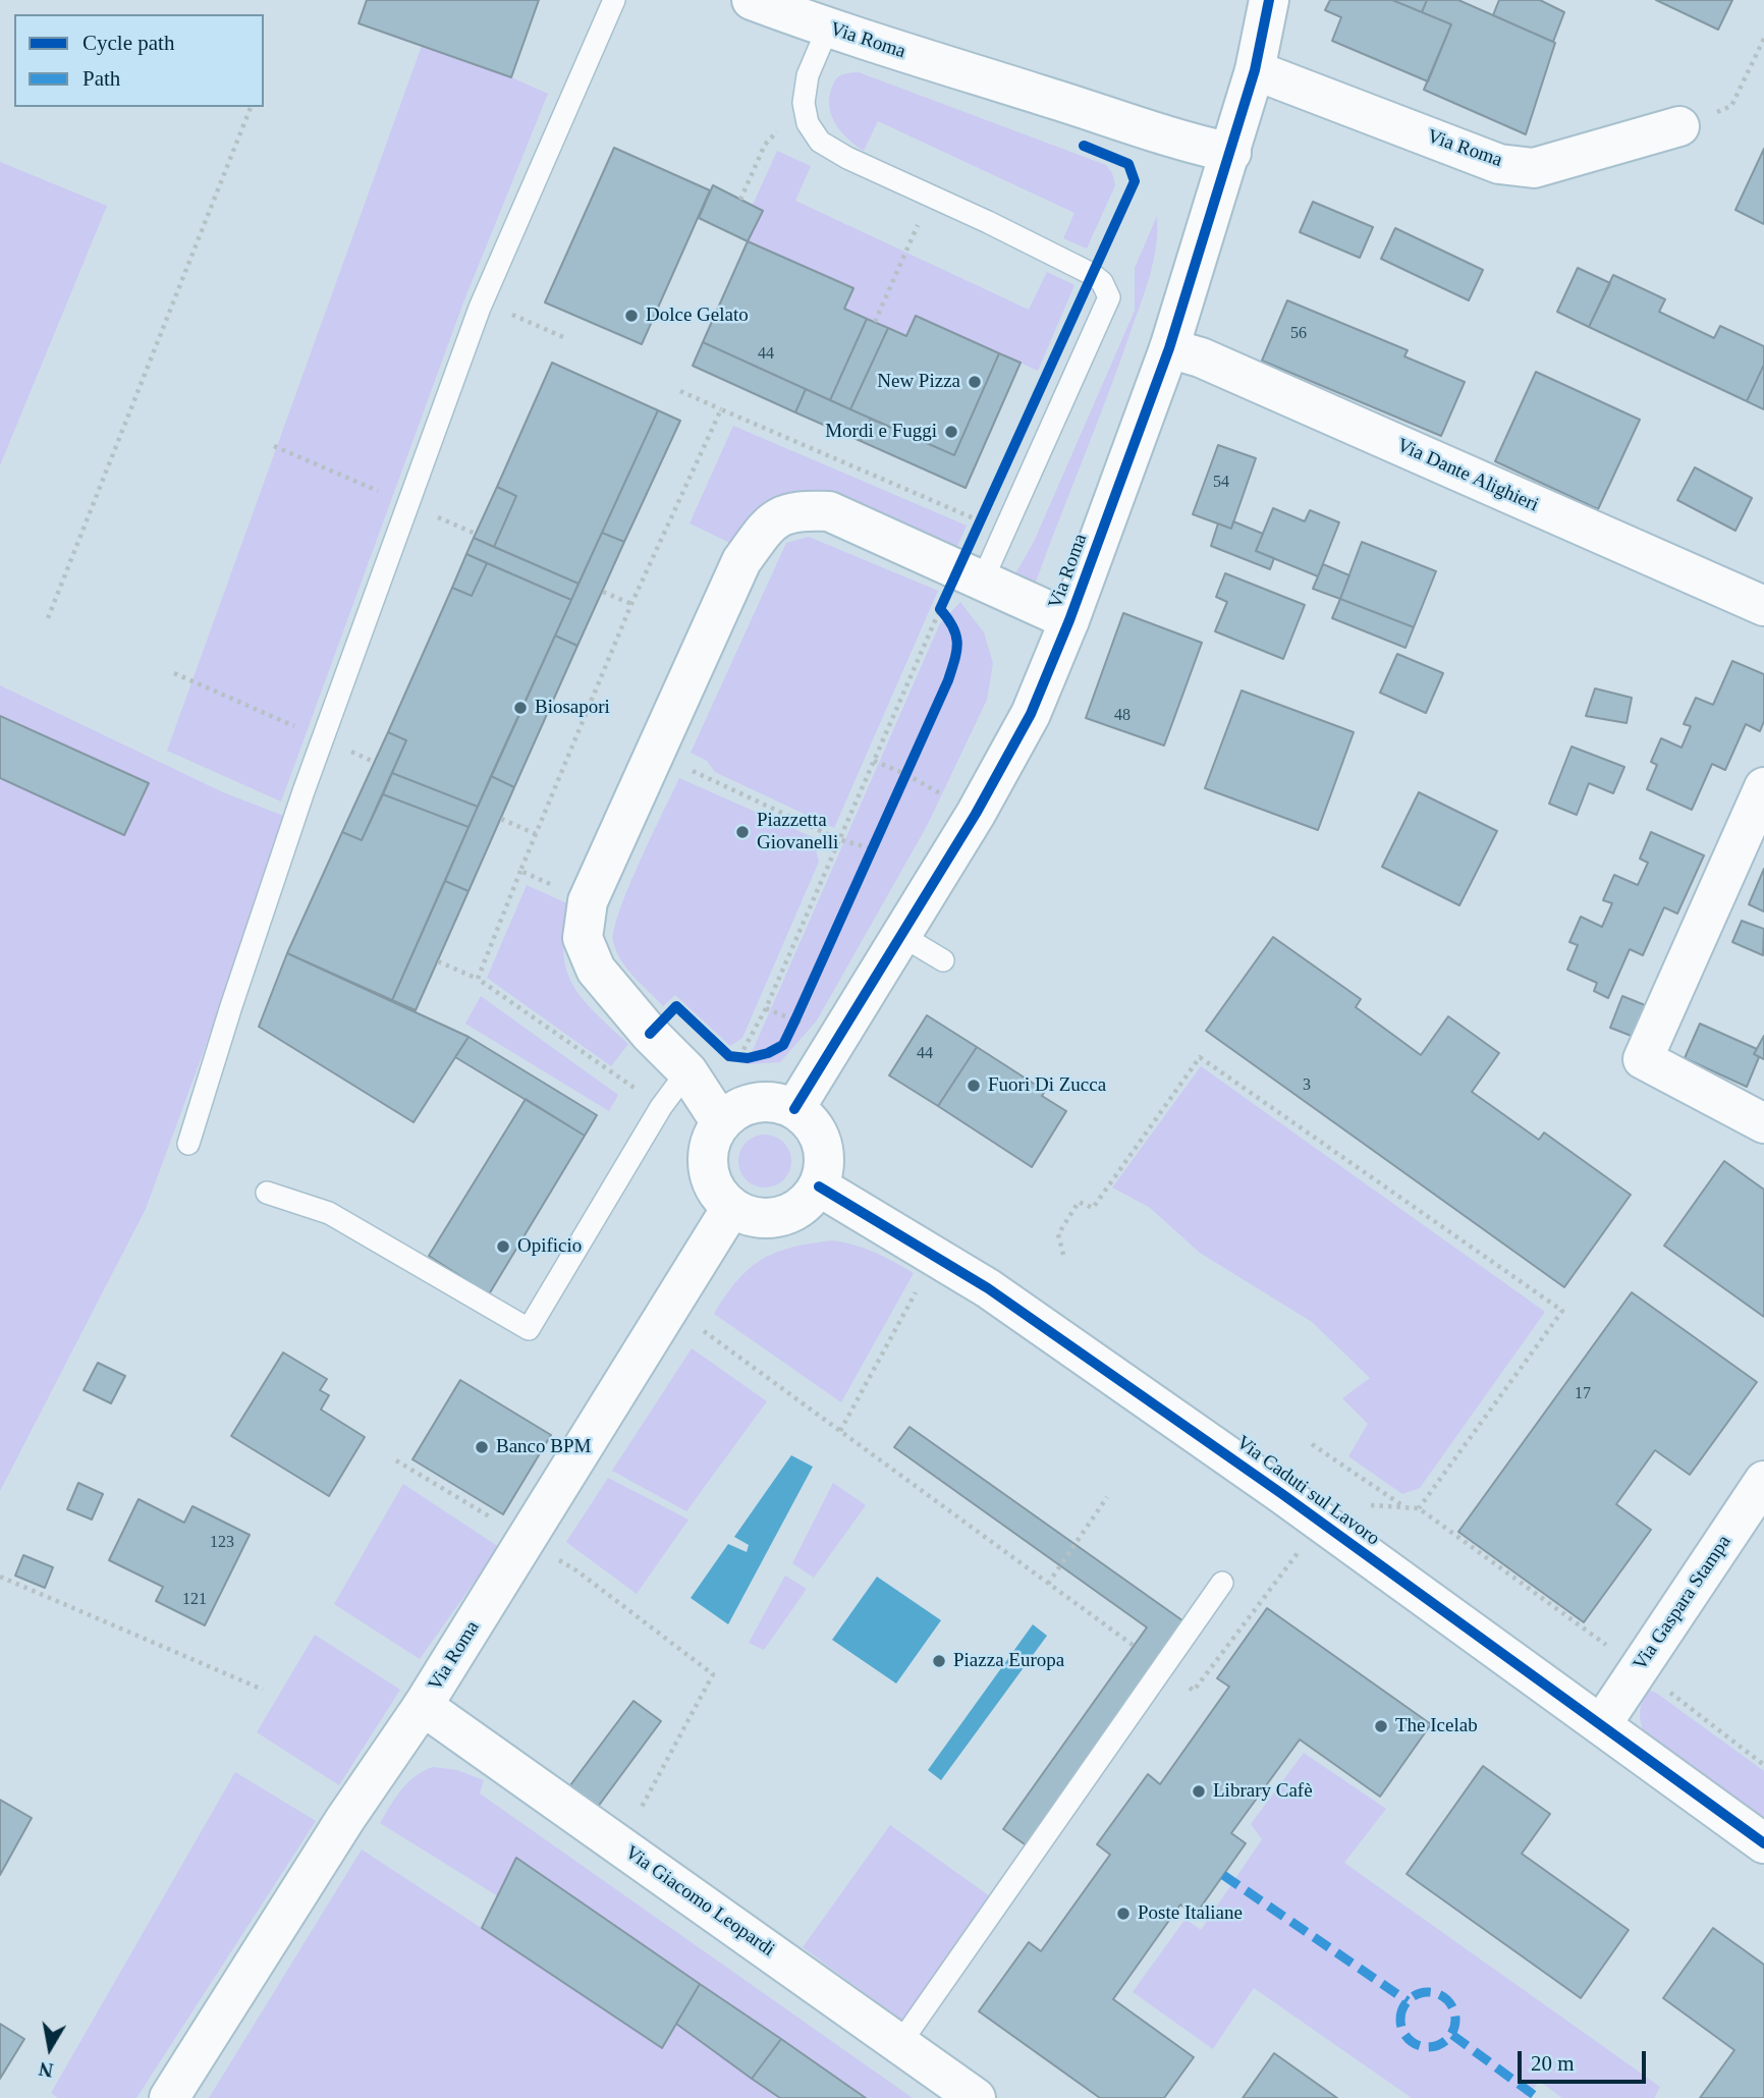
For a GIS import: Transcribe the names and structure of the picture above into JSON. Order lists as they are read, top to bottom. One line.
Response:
{"streets":{"street":["Via Roma","Via Dante Alighieri","Via Caduti sul Lavoro","Via Gaspara Stampa","Via Giacomo Leopardi"]},"crossings":[["Via Roma","Via Dante Alighieri"],["Via Roma","Via Caduti sul Lavoro"],["Via Roma","Via Giacomo Leopardi"],["Via Caduti sul Lavoro","Via Gaspara Stampa"]],"places":["Dolce Gelato","New Pizza","Mordi e Fuggi","Biosapori","Piazzetta Giovanelli","Fuori Di Zucca","Opificio","Banco BPM","Piazza Europa","The Icelab","Library Cafè","Poste Italiane"],"house_numbers":["56","44","54","48","44","3","17","123","121"],"legend":["Cycle path","Path"],"scale_bar":"20 m","north":"bottom"}
